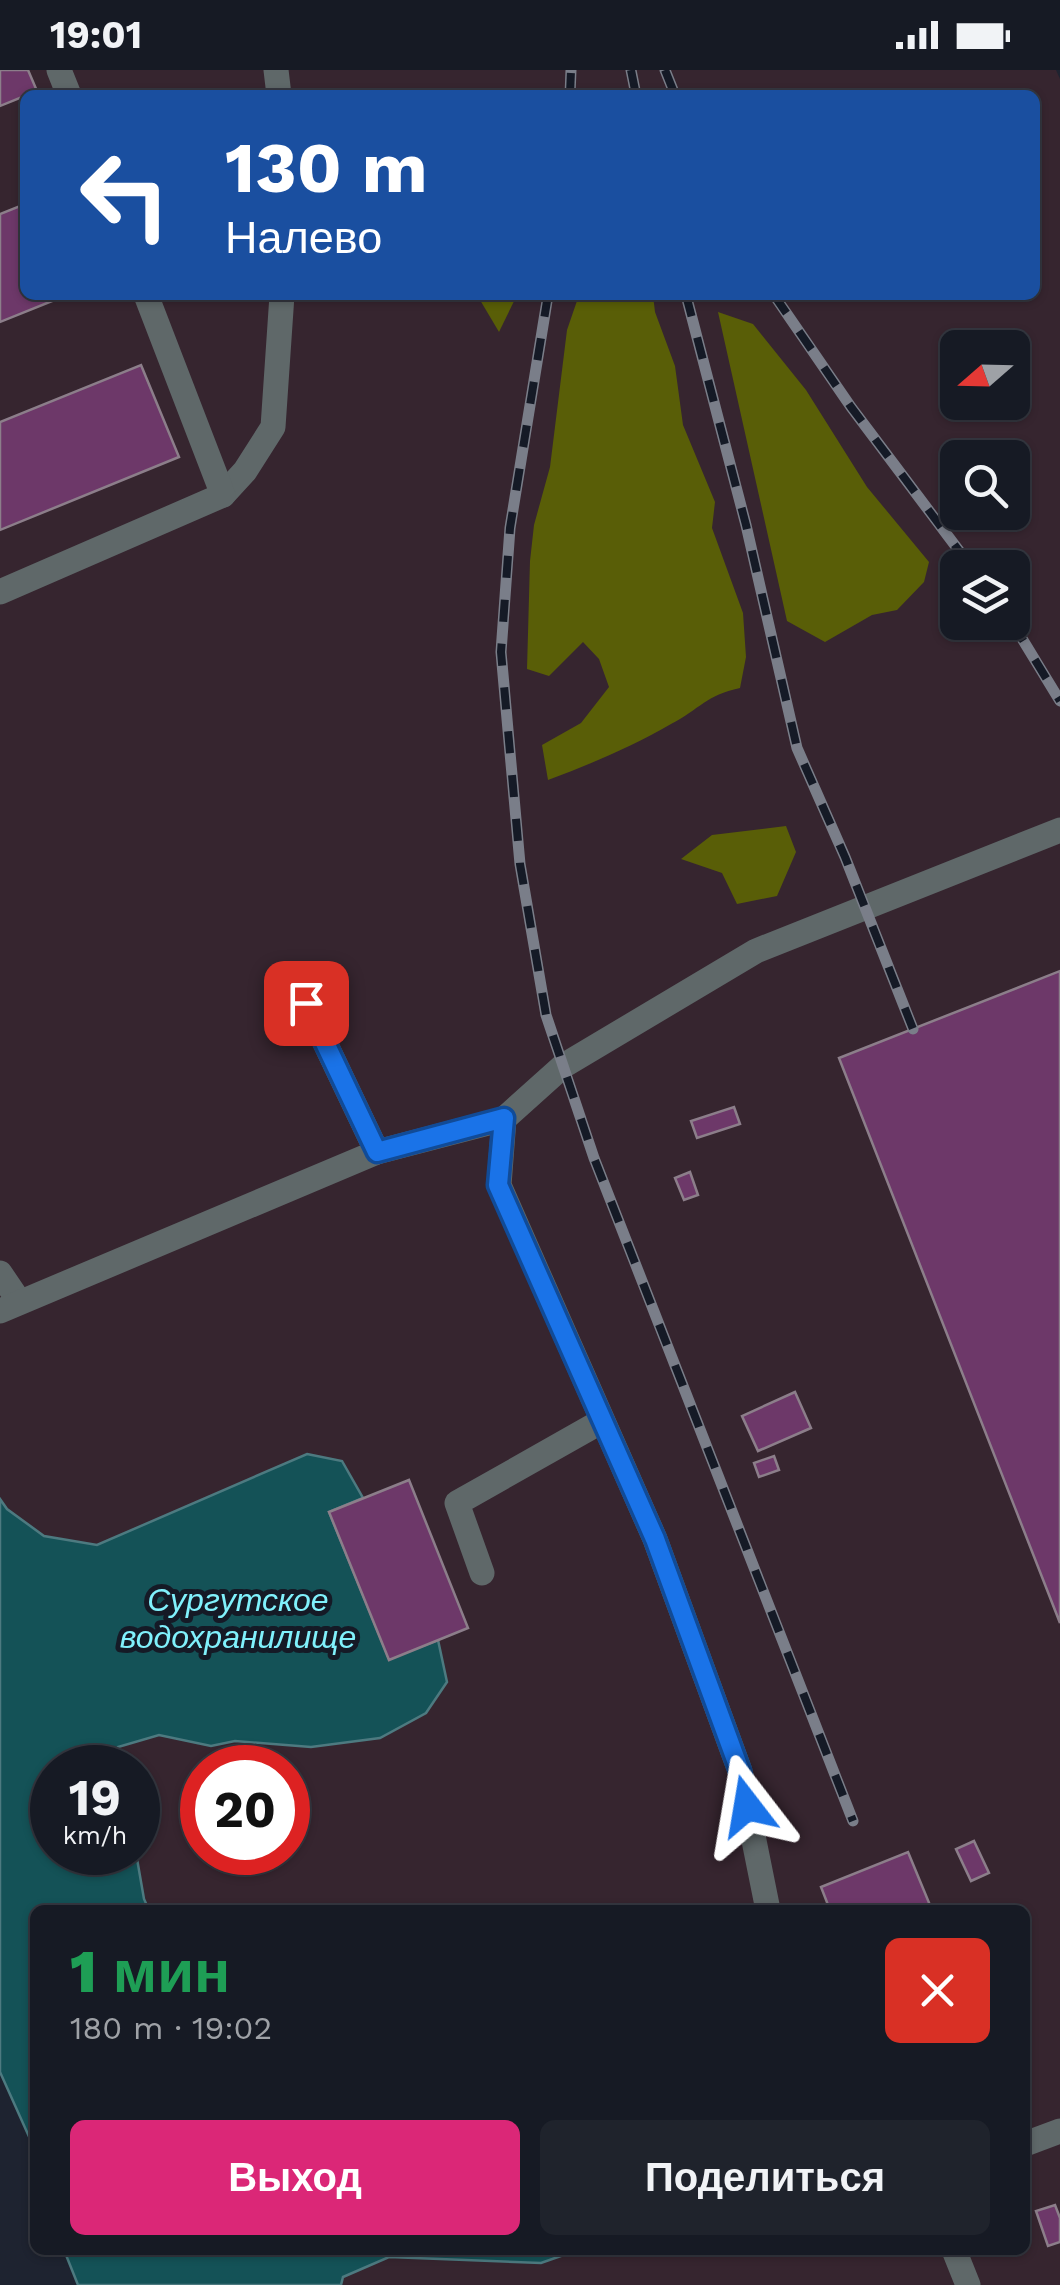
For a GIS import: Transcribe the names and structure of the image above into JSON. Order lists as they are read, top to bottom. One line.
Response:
{"water":["Сургутское водохранилище"],"north":"left","page":{"status":"19:01","turn":["130 m","Налево"],"speed":"19 km/h","limit":"20","heading":["1 мин","180 m · 19:02"],"buttons":["Выход","Поделиться"]}}
